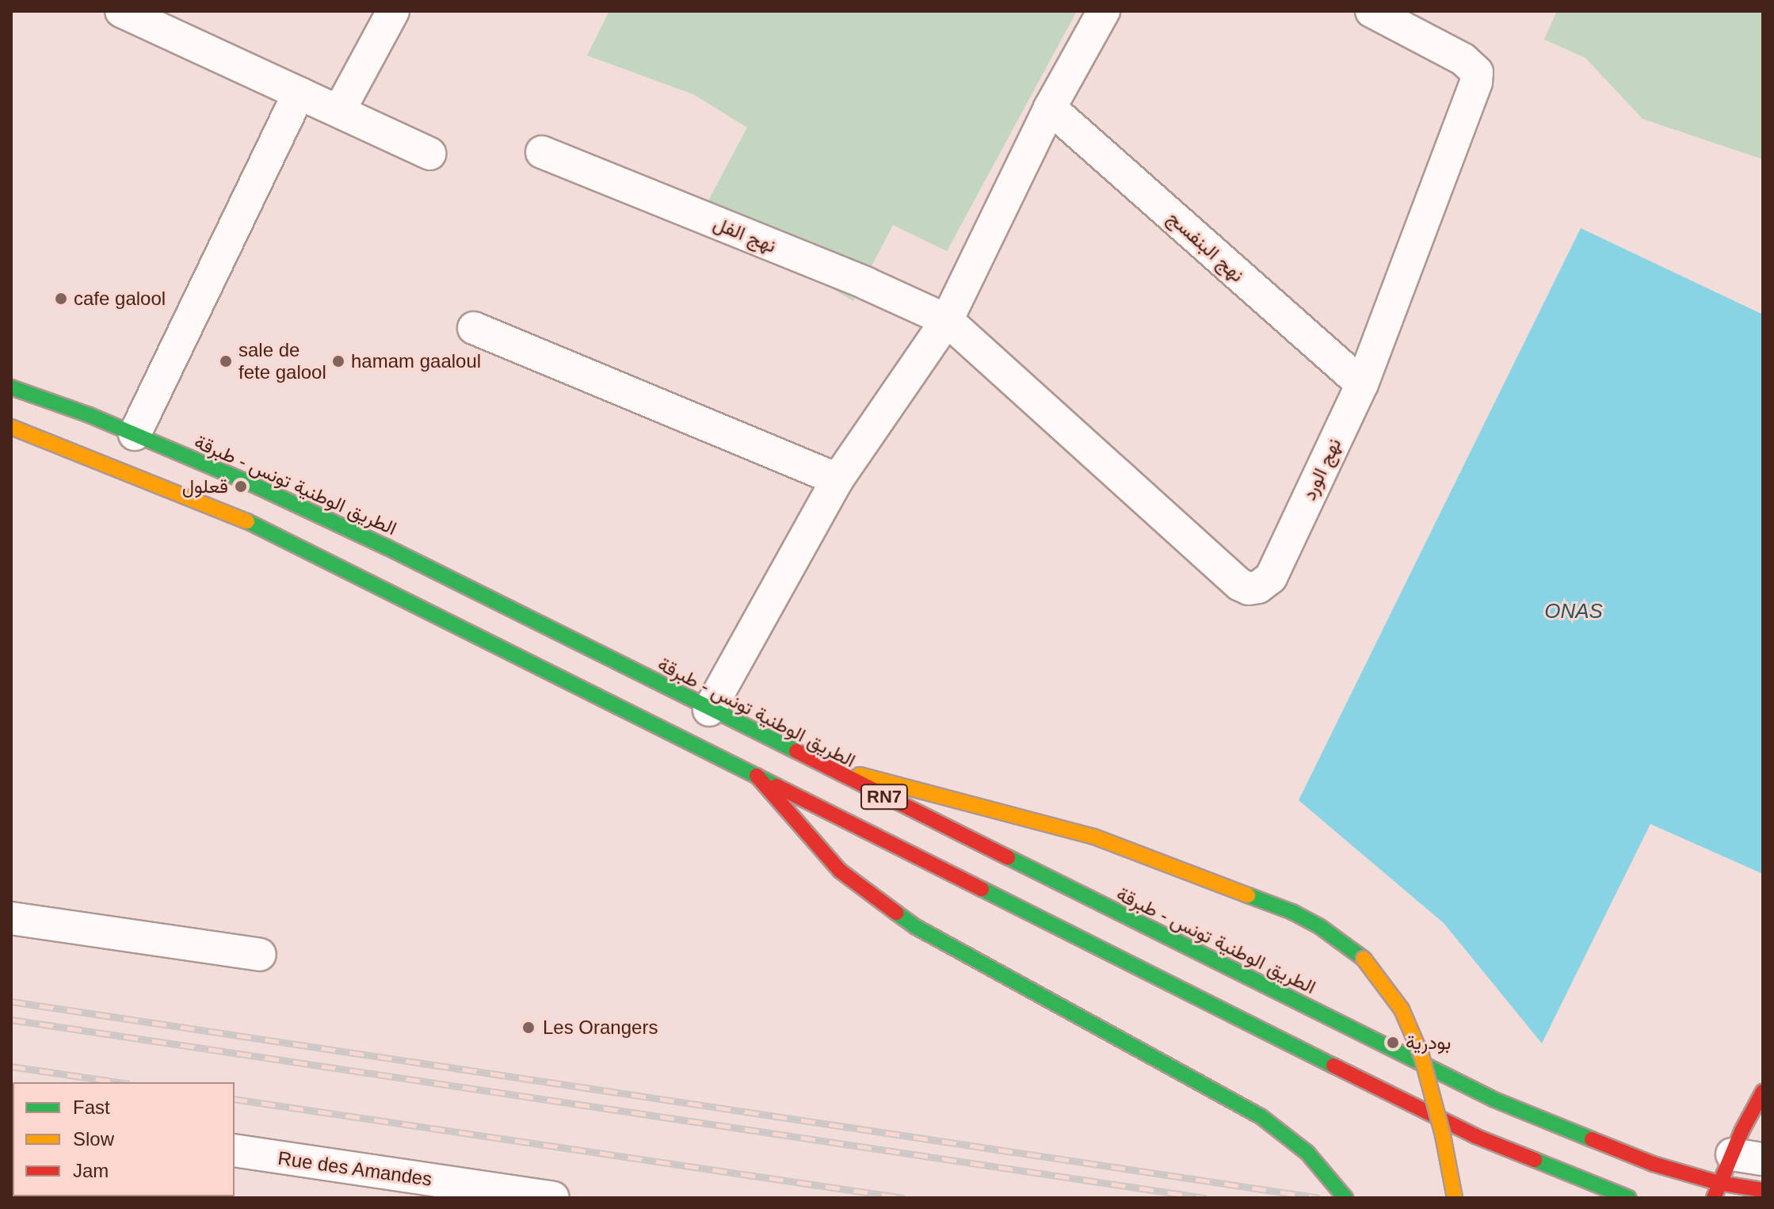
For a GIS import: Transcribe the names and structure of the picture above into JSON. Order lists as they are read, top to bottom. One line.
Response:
{"streets":{"main road":["الطريق الوطنية تونس - طبرقة","RN7"],"street":["نهج الفل","نهج البنفسج","نهج الورد","Rue des Amandes"]},"crossings":[["نهج الفل","نهج الورد"],["نهج البنفسج","نهج الورد"]],"water":["ONAS"],"places":["cafe galool","sale de fete galool","hamam gaaloul","قعلول","Les Orangers","بودرية"],"legend":["Fast","Slow","Jam"]}
